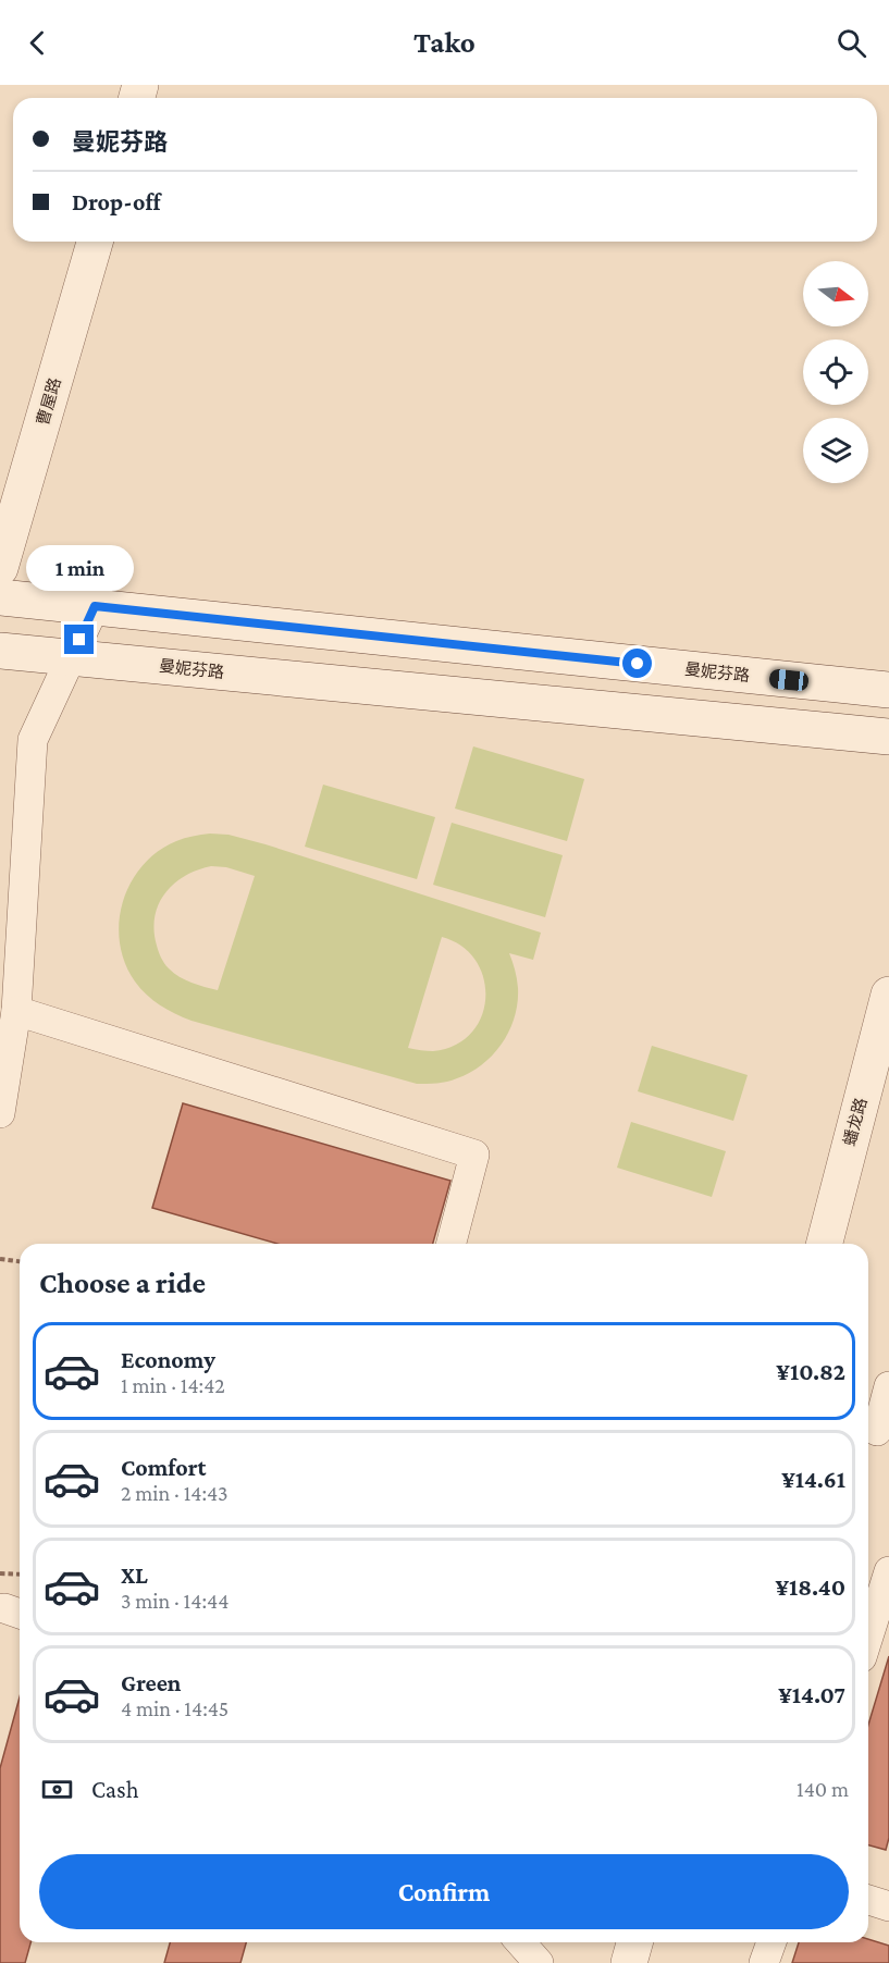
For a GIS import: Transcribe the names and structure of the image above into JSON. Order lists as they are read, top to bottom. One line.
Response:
{"streets":{"main road":["曹屋路","曼妮芬路","蟠龙路"]},"north":"right","page":{"header":"Tako","banner":["曼妮芬路","Drop-off"],"bubble":"1 min","heading":"Choose a ride","list":[{"name":"Economy","note":"1 min · 14:42","value":"¥10.82"},{"name":"Comfort","note":"2 min · 14:43","value":"¥14.61"},{"name":"XL","note":"3 min · 14:44","value":"¥18.40"},{"name":"Green","note":"4 min · 14:45","value":"¥14.07"}],"pay":["Cash","140 m"],"buttons":"Confirm"}}
